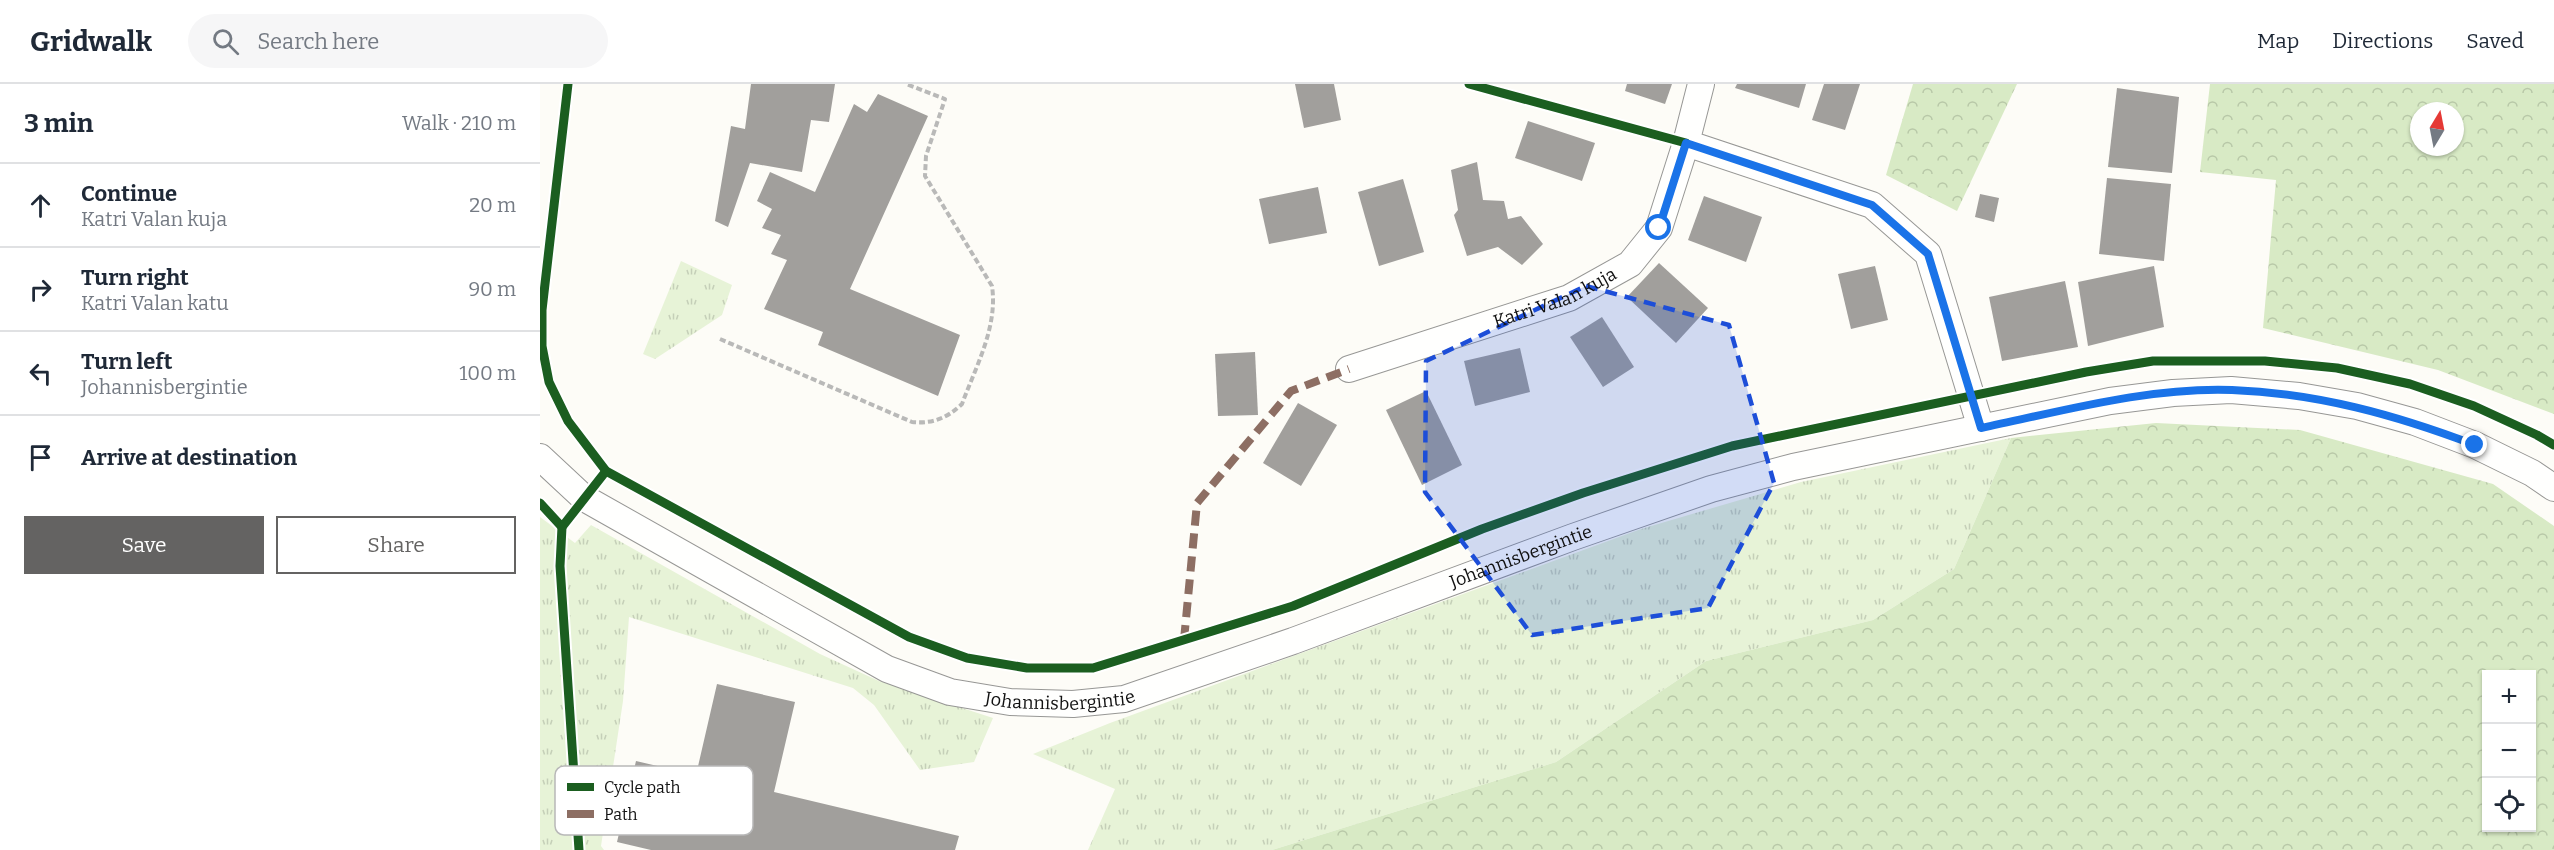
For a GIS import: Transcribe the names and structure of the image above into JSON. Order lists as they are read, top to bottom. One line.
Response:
{"streets":{"street":["Katri Valan kuja","Johannisbergintie"]},"legend":["Cycle path","Path"],"north":"top","page":{"header":"Gridwalk","search":"Search here","nav":["Map","Directions","Saved"],"heading":["3 min","Walk · 210 m"],"list":[["Continue","Katri Valan kuja","20 m"],["Turn right","Katri Valan katu","90 m"],["Turn left","Johannisbergintie","100 m"],"Arrive at destination"],"buttons":["Save","Share"],"map_buttons":["+","−"]}}
